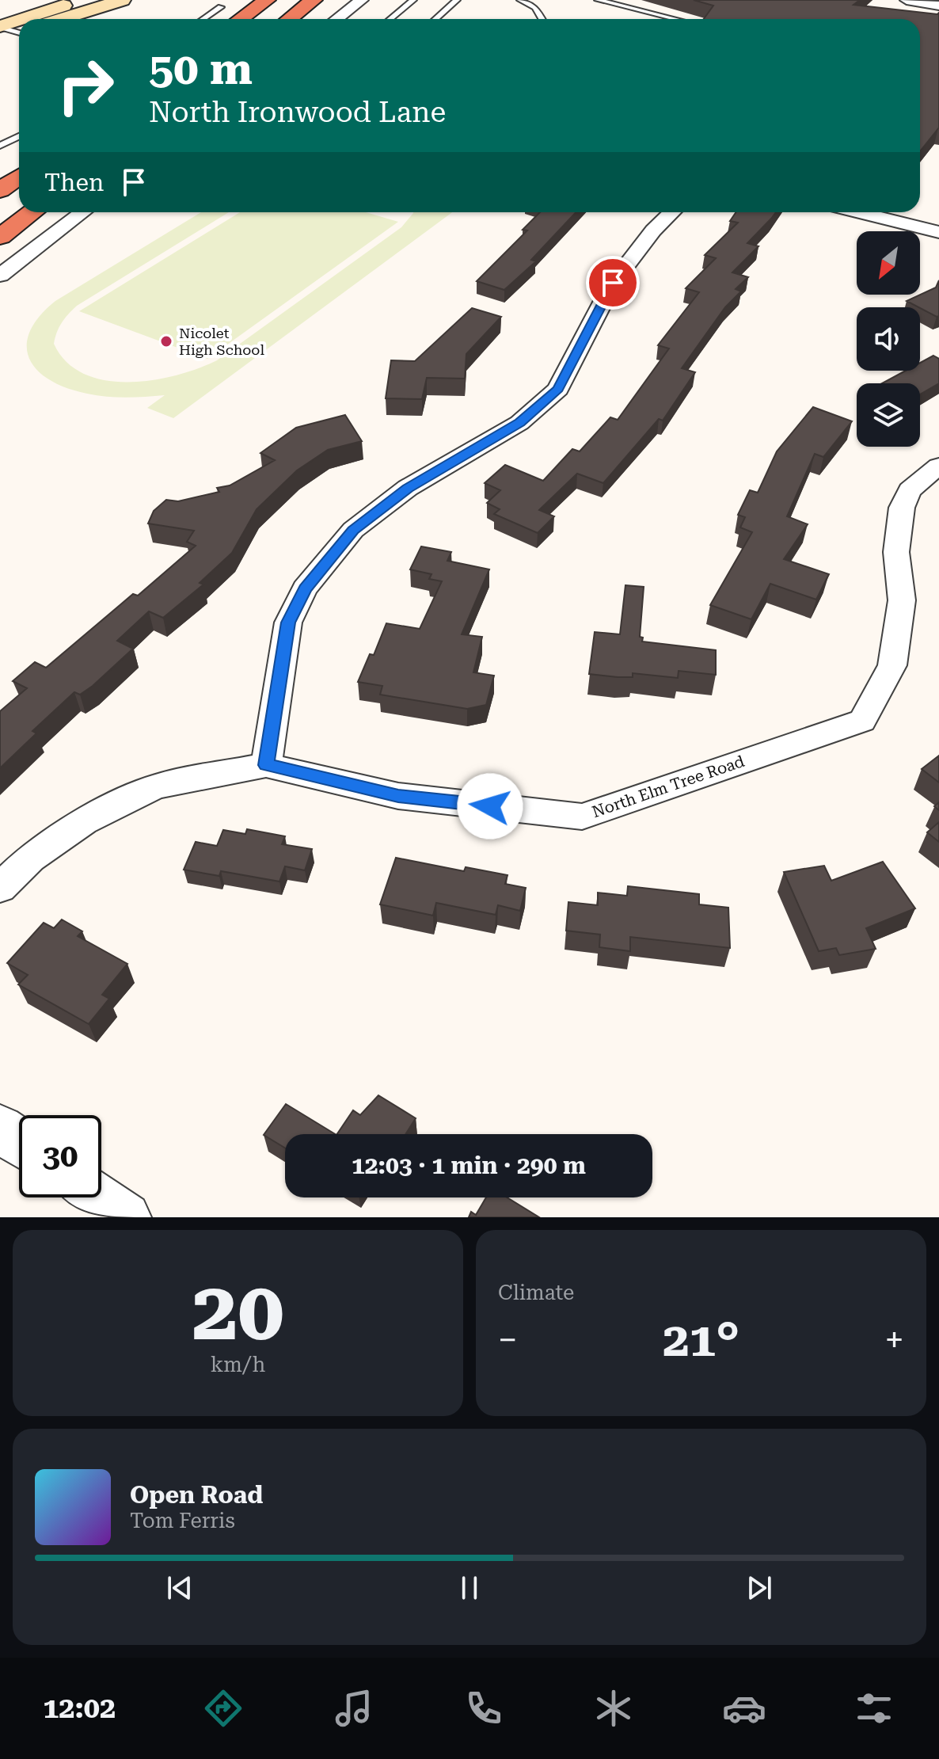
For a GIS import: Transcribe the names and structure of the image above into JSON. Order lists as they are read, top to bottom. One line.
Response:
{"streets":{"street":["North Elm Tree Road"]},"places":["Nicolet High School"],"north":"bottom left","page":{"turn":["50 m","North Ironwood Lane"],"then":"Then","limit":"30","trip":"12:03 · 1 min · 290 m","tile":[["20","km/h"],"Climate"],"heat":["−","21°","+"],"song":["Open Road","Tom Ferris"],"tabs":"12:02"}}
